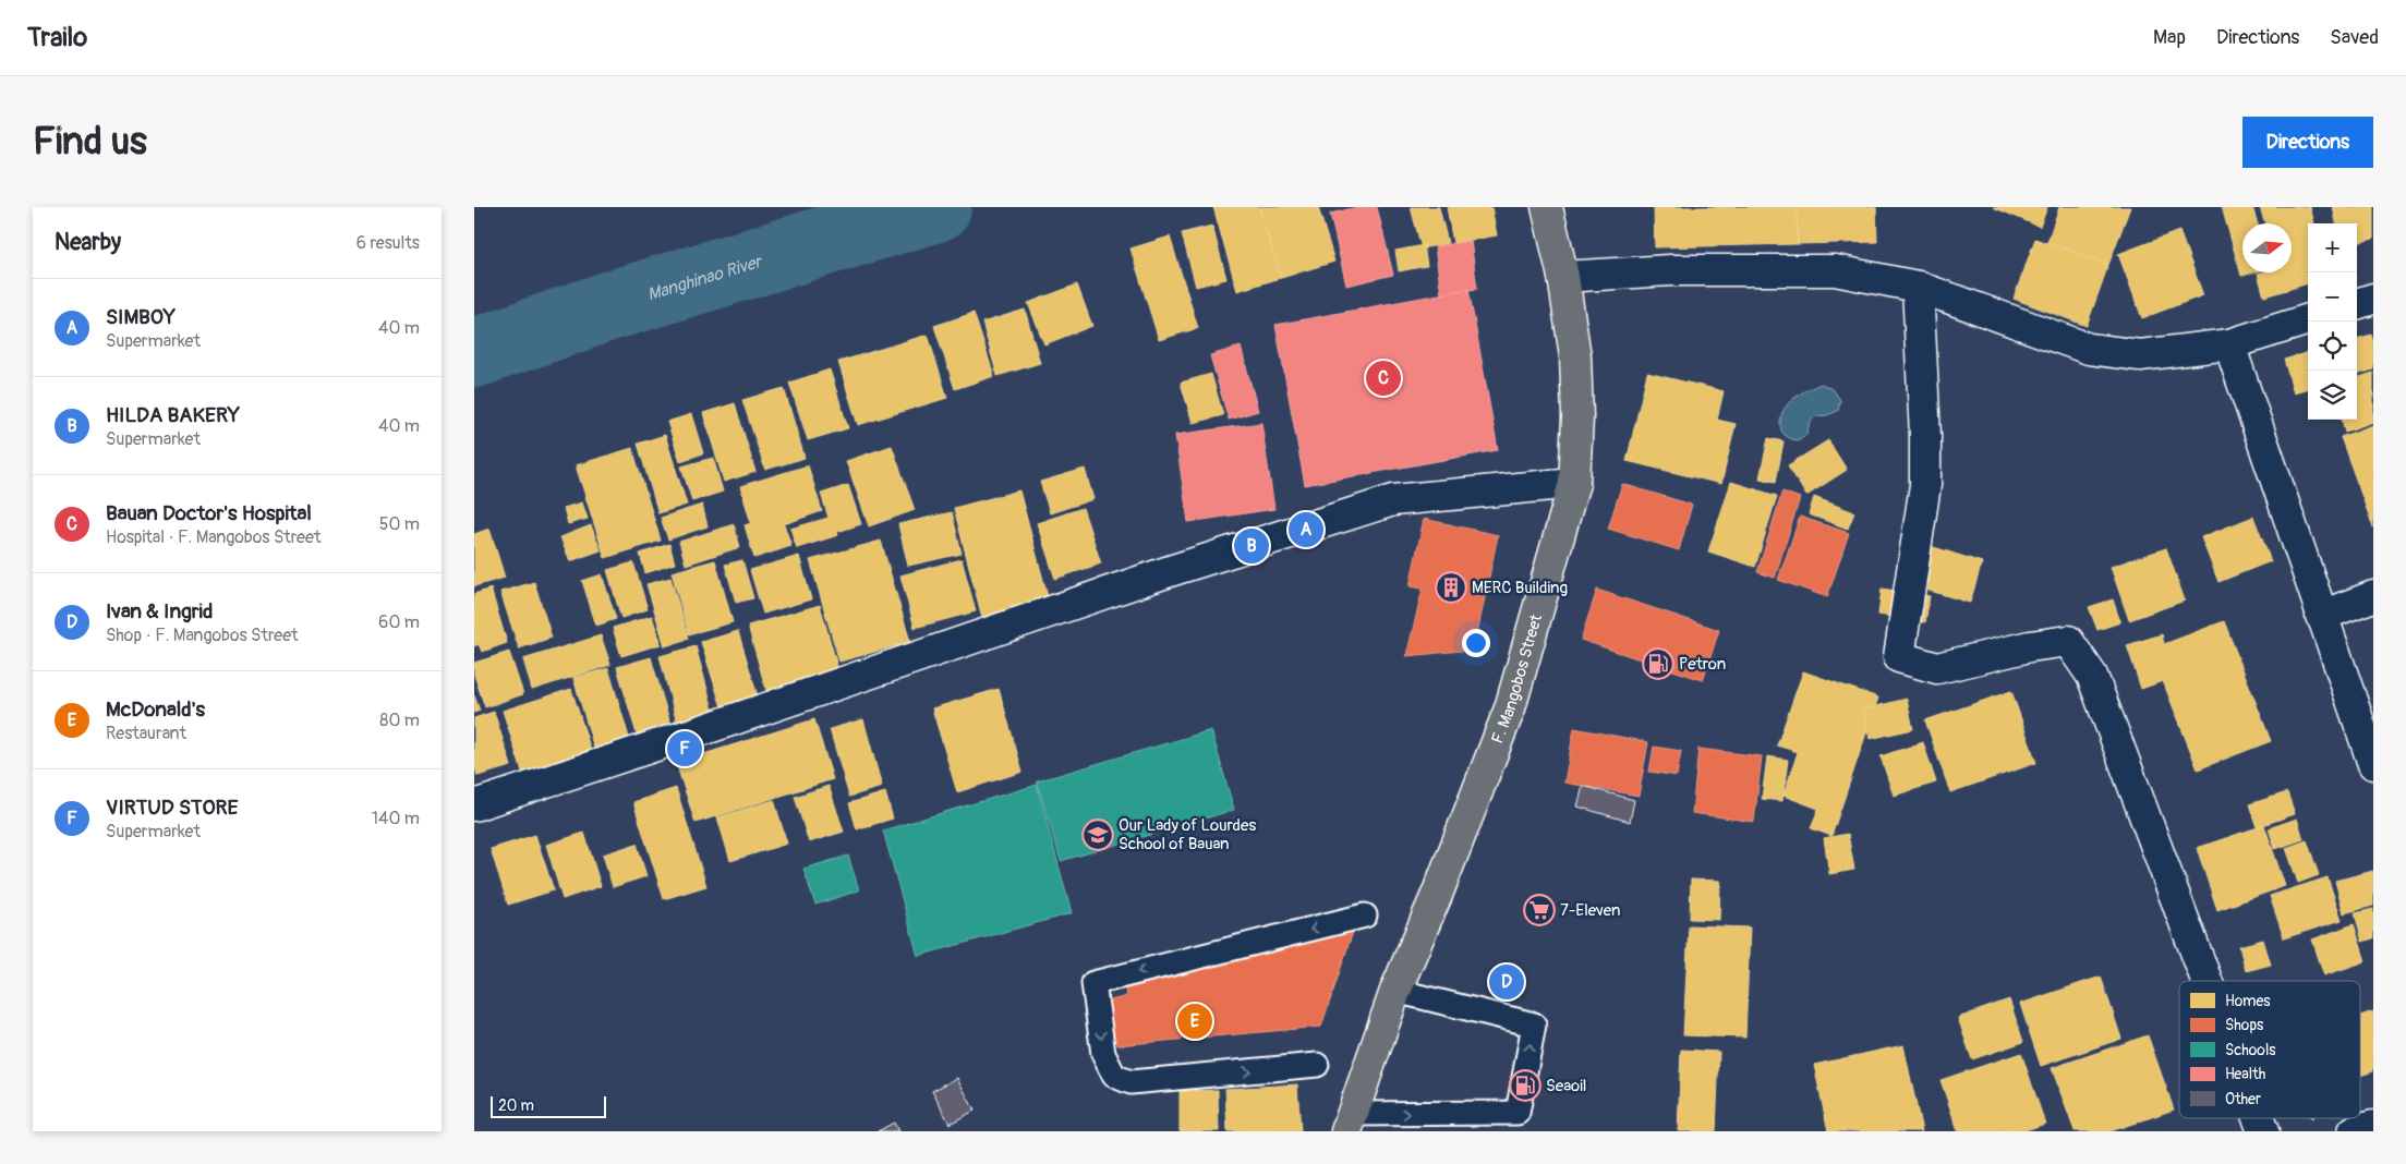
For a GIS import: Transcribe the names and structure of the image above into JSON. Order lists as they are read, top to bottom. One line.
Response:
{"streets":{"main road":["F. Mangobos Street"]},"water":["Manghinao River"],"places":{"building":["MERC Building"],"fuel station":["Petron","Seaoil"],"school or university":["Our Lady of Lourdes School of Bauan"],"supermarket":["7-Eleven"]},"legend":["Homes","Shops","Schools","Health","Other"],"scale_bar":"20 m","north":"right","page":{"header":"Trailo","nav":["Map","Directions","Saved"],"buttons":"Directions","title":"Find us","heading":["Nearby","6 results"],"map_buttons":["+","−"],"list":[{"mark":"A","name":"SIMBOY","note":"Supermarket","value":"40 m"},{"mark":"B","name":"HILDA BAKERY","note":"Supermarket","value":"40 m"},{"mark":"C","name":"Bauan Doctor's Hospital","note":"Hospital · F. Mangobos Street","value":"50 m"},{"mark":"D","name":"Ivan & Ingrid","note":"Shop · F. Mangobos Street","value":"60 m"},{"mark":"E","name":"McDonald's","note":"Restaurant","value":"80 m"},{"mark":"F","name":"VIRTUD STORE","note":"Supermarket","value":"140 m"}],"pins":["C","A","B","F","D","E"],"scale":"20 m"}}
